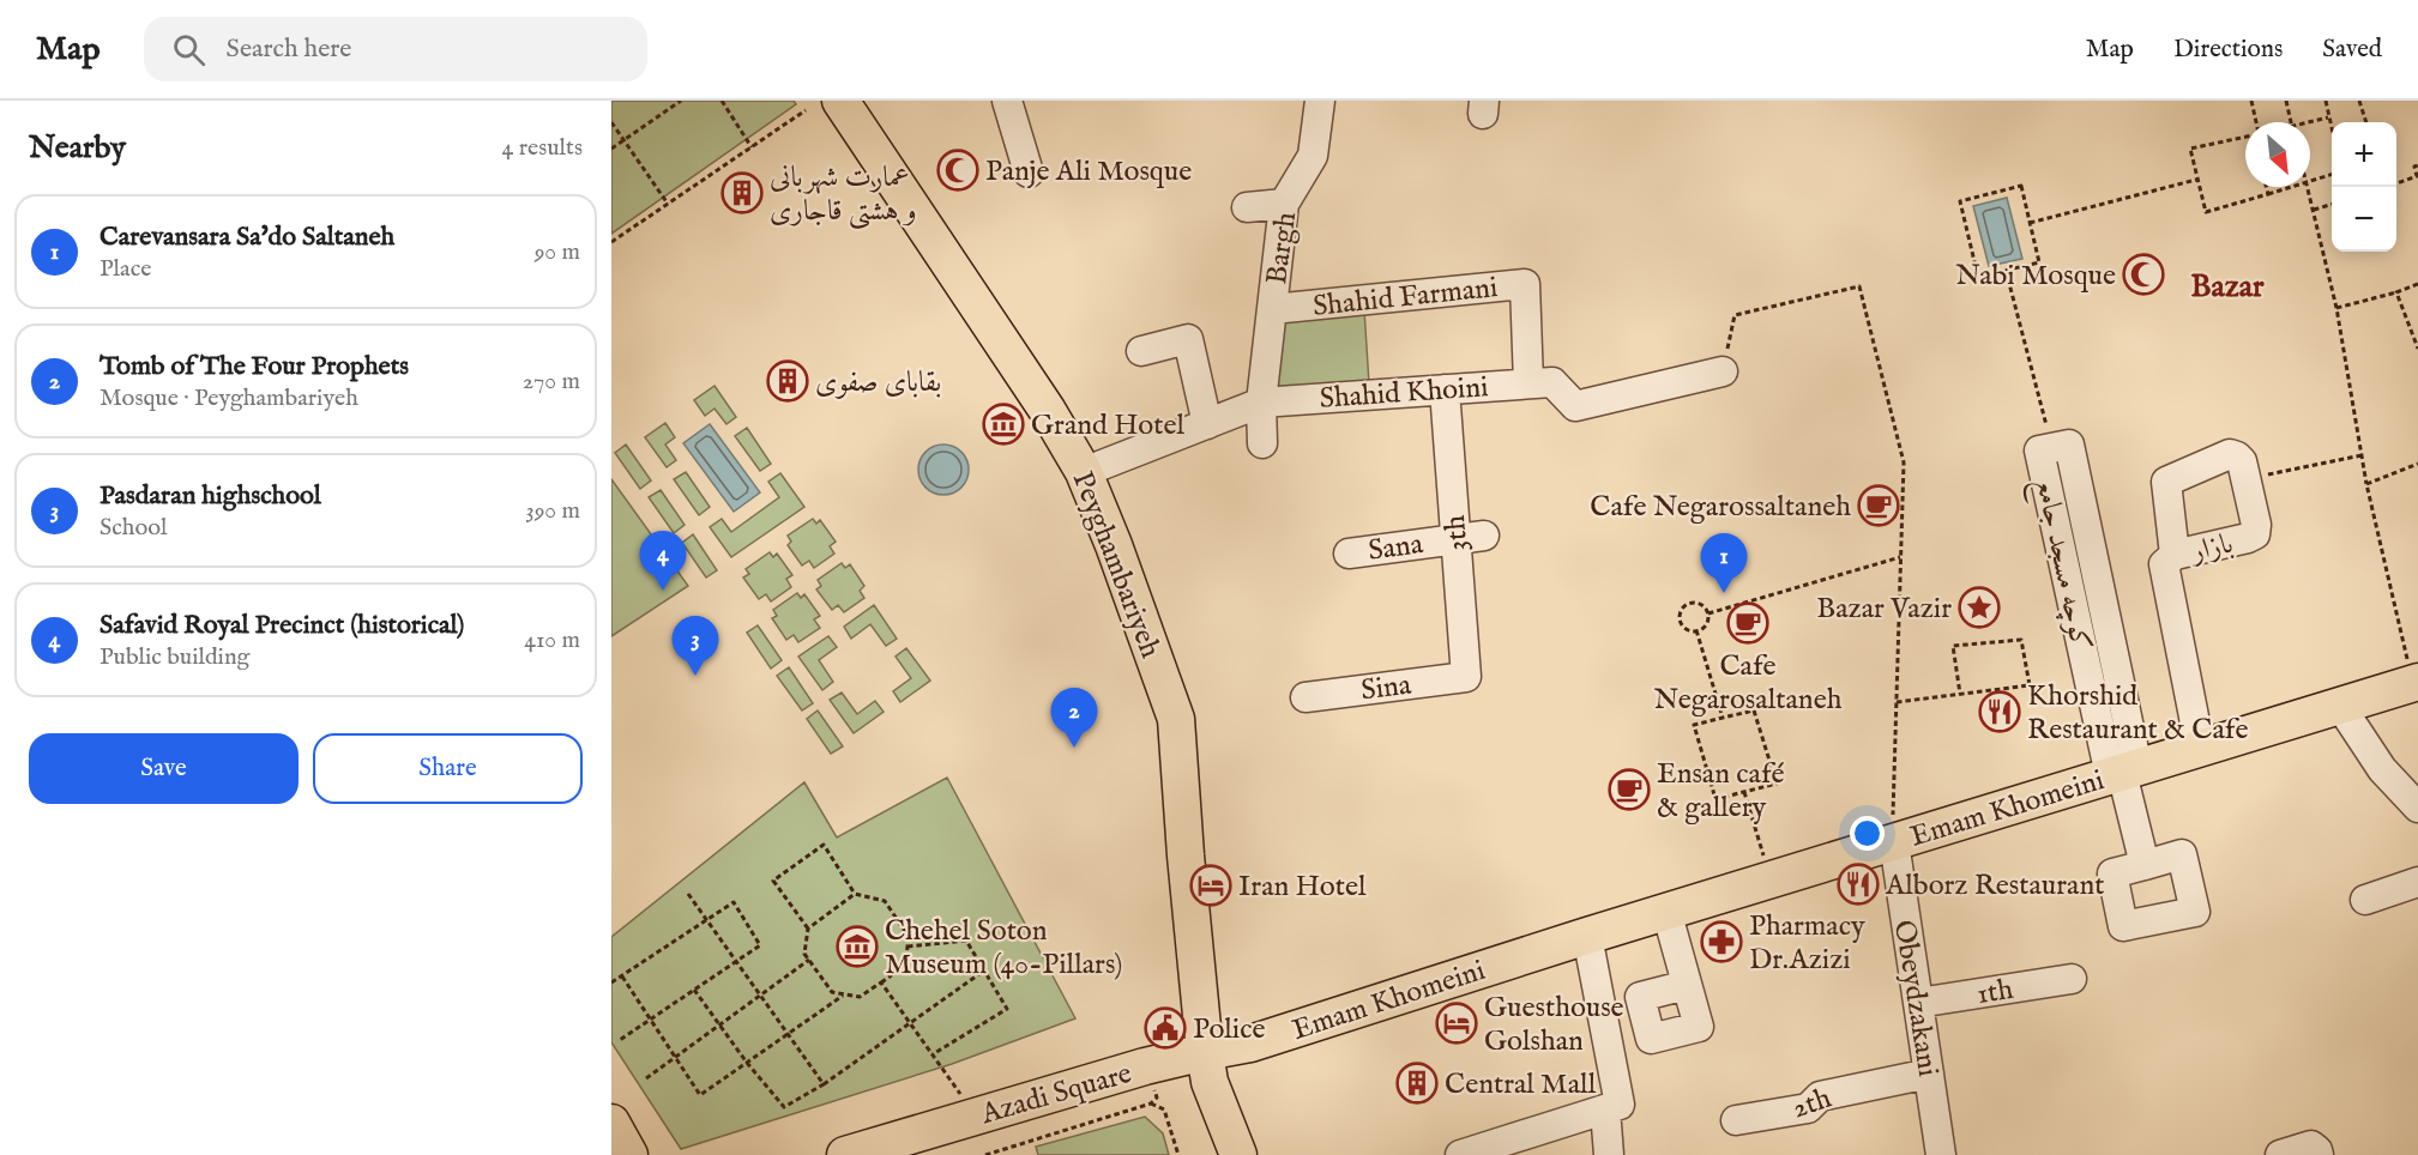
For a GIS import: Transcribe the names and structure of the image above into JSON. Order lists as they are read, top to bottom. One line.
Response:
{"streets":{"main road":["Peyghambariyeh","Emam Khomeini","Azadi Square"],"street":["Bargh","Shahid Farmani","Shahid Khoini","3th","Sana","بازار","کوچه مسجد جامع","Sina","1th","Obeydzakani","2th"]},"crossings":[["Bargh","Shahid Farmani"],["Bargh","Shahid Khoini"],["Shahid Farmani","Shahid Khoini"],["Shahid Khoini","3th"],["Shahid Khoini","Peyghambariyeh"],["3th","Sana"],["3th","Sina"],["بازار","Emam Khomeini"],["Peyghambariyeh","Emam Khomeini"],["Peyghambariyeh","Azadi Square"],["کوچه مسجد جامع","Emam Khomeini"],["Emam Khomeini","Obeydzakani"],["Emam Khomeini","Azadi Square"],["1th","Obeydzakani"],["Obeydzakani","2th"]],"districts":["Bazar"],"places":{"mosque":["Panje Ali Mosque","Nabi Mosque"],"building":["عمارت شهربانی و هشتی قاجاری","بقابای صفوی","Central Mall"],"museum":["Grand Hotel","Chehel Soton Museum (40-Pillars)"],"cafe":["Cafe Negarossaltaneh","Cafe Negarosaltaneh","Ensan café & gallery"],"place":["Bazar Vazir"],"restaurant":["Khorshid Restaurant & Cafe","Alborz Restaurant"],"hotel":["Iran Hotel","Guesthouse Golshan"],"pharmacy":["Pharmacy Dr.Azizi"],"public building":["Police"]},"north":"bottom right","page":{"header":"Map","search":"Search here","nav":["Map","Directions","Saved"],"heading":["Nearby","4 results"],"map_buttons":["+","−"],"list":[{"mark":"1","name":"Carevansara Sa'do Saltaneh","note":"Place","value":"90 m"},{"mark":"2","name":"Tomb of The Four Prophets","note":"Mosque · Peyghambariyeh","value":"270 m"},{"mark":"3","name":"Pasdaran highschool","note":"School","value":"390 m"},{"mark":"4","name":"Safavid Royal Precinct (historical)","note":"Public building","value":"410 m"}],"pins":["4","1","3","2"],"buttons":["Save","Share"]}}
